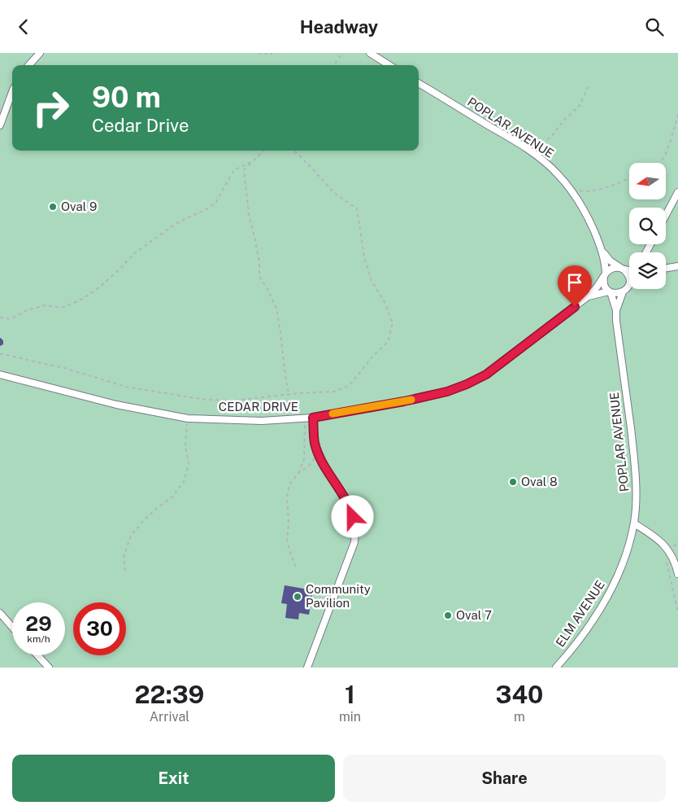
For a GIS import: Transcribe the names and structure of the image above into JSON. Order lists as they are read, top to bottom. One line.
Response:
{"streets":{"street":["POPLAR AVENUE","CEDAR DRIVE","ELM AVENUE"]},"crossings":[["POPLAR AVENUE","CEDAR DRIVE"],["POPLAR AVENUE","ELM AVENUE"]],"places":["Oval 9","Oval 8","Community Pavilion","Oval 7"],"north":"left","page":{"header":"Headway","turn":["90 m","Cedar Drive"],"speed":"29 km/h","limit":"30","eta":["22:39","Arrival","1","min","340","m"],"buttons":["Exit","Share"]}}
